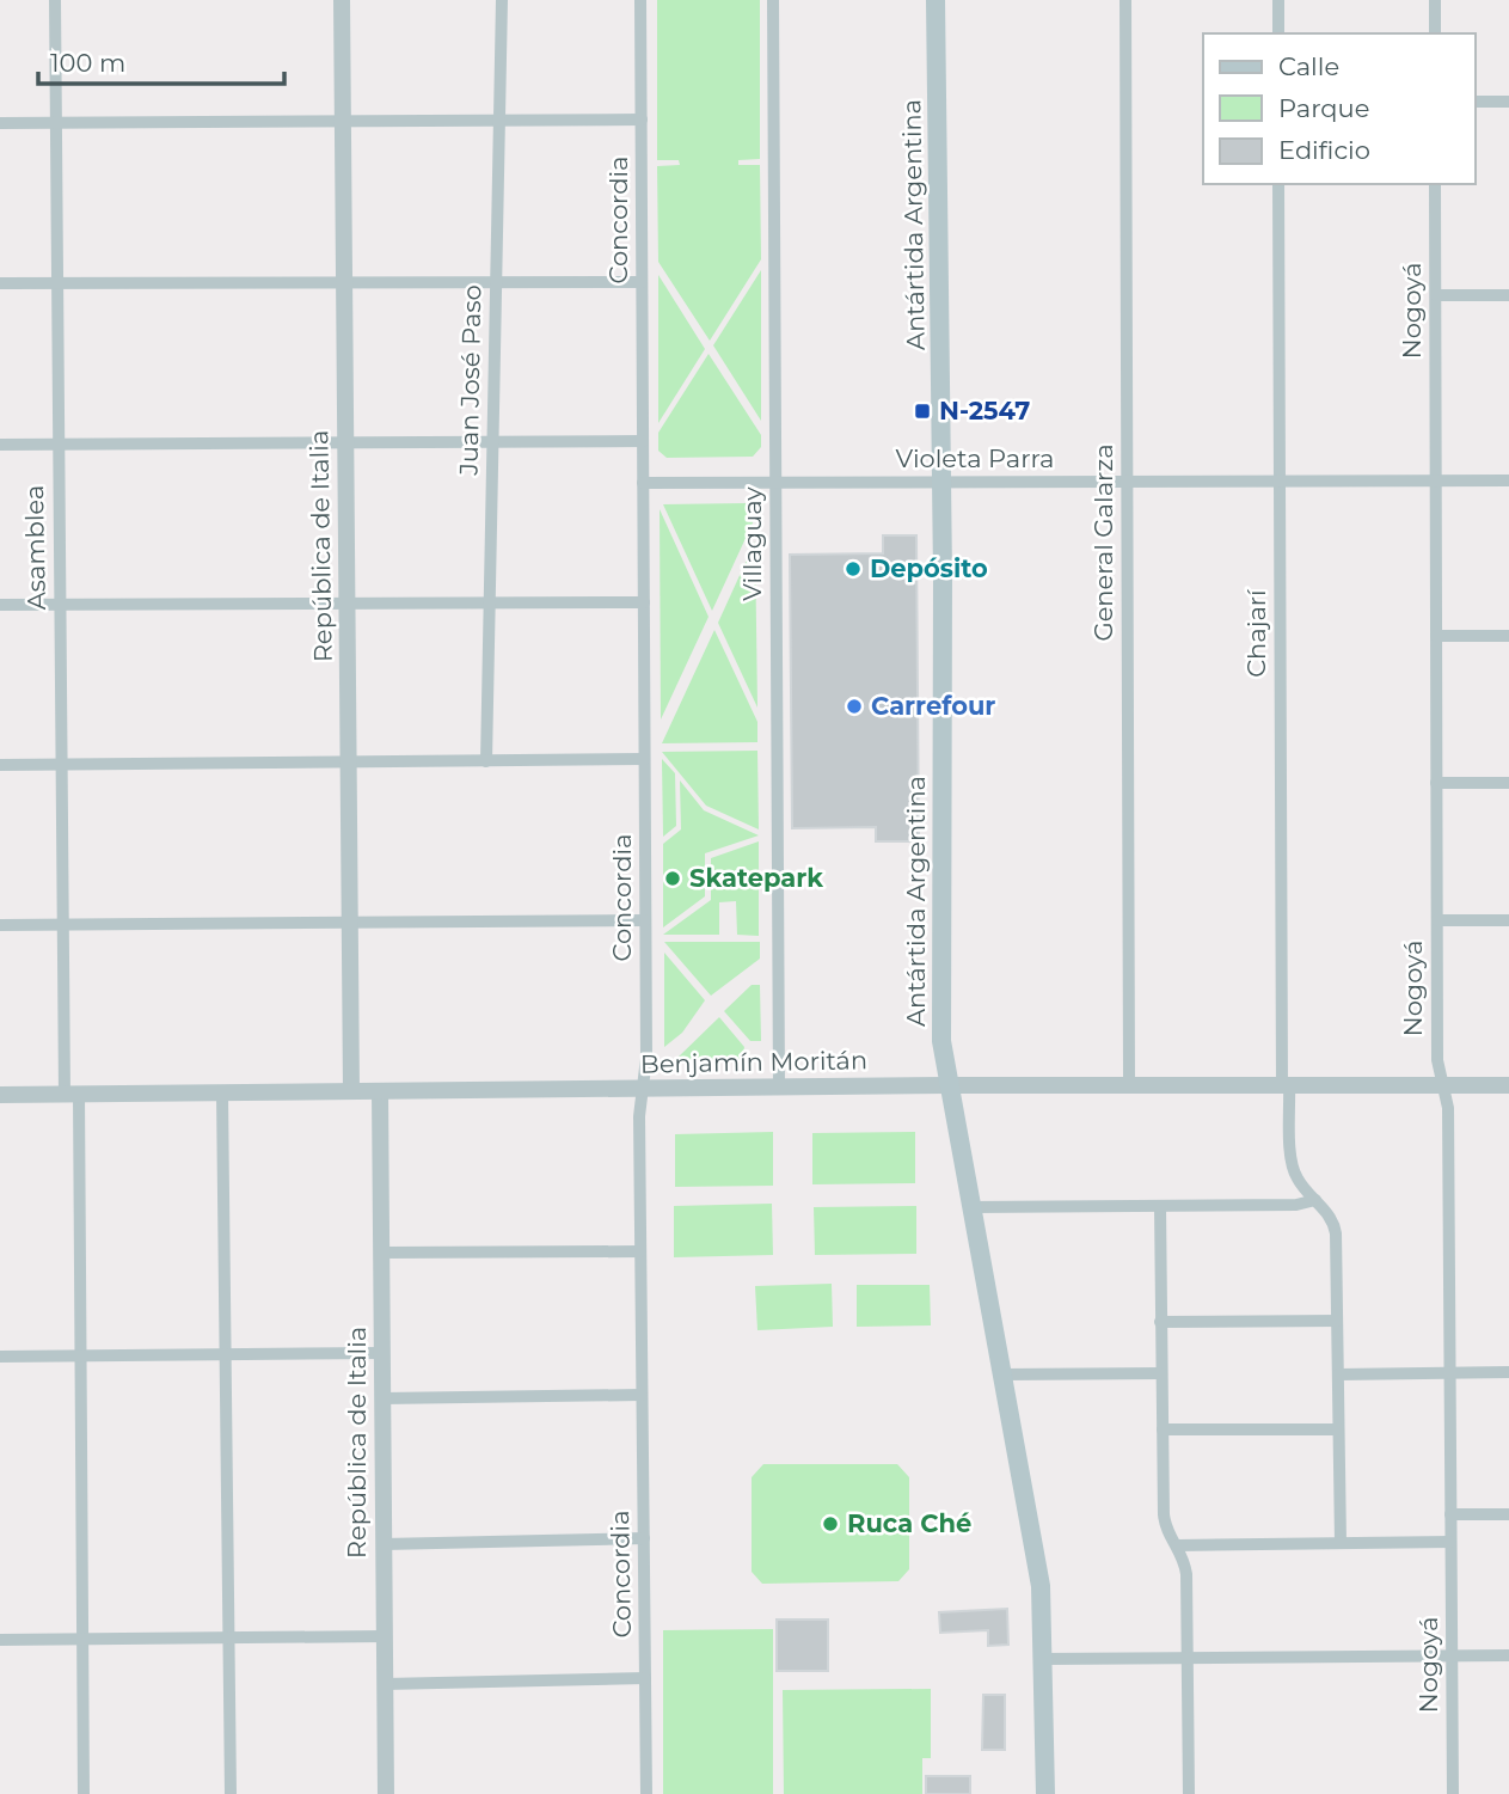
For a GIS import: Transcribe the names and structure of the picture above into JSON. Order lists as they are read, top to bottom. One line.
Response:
{"streets":{"main road":["Antártida Argentina"],"street":["Concordia","Nogoyá","Juan José Paso","Violeta Parra","General Galarza","Villaguay","República de Italia","Asamblea","Chajarí","Benjamín Moritán"]},"crossings":[["Concordia","Violeta Parra"],["Concordia","Benjamín Moritán"],["Antártida Argentina","Violeta Parra"],["Antártida Argentina","Benjamín Moritán"],["Nogoyá","Violeta Parra"],["Nogoyá","Benjamín Moritán"],["Violeta Parra","General Galarza"],["Violeta Parra","Villaguay"],["Violeta Parra","Chajarí"],["General Galarza","Benjamín Moritán"],["Villaguay","Benjamín Moritán"],["República de Italia","Benjamín Moritán"],["Asamblea","Benjamín Moritán"],["Chajarí","Benjamín Moritán"]],"places":{"transit":["N-2547"],"other":["Depósito","Carrefour","Skatepark","Ruca Ché"]},"legend":["Calle","Parque","Edificio"],"scale_bar":"100 m"}
